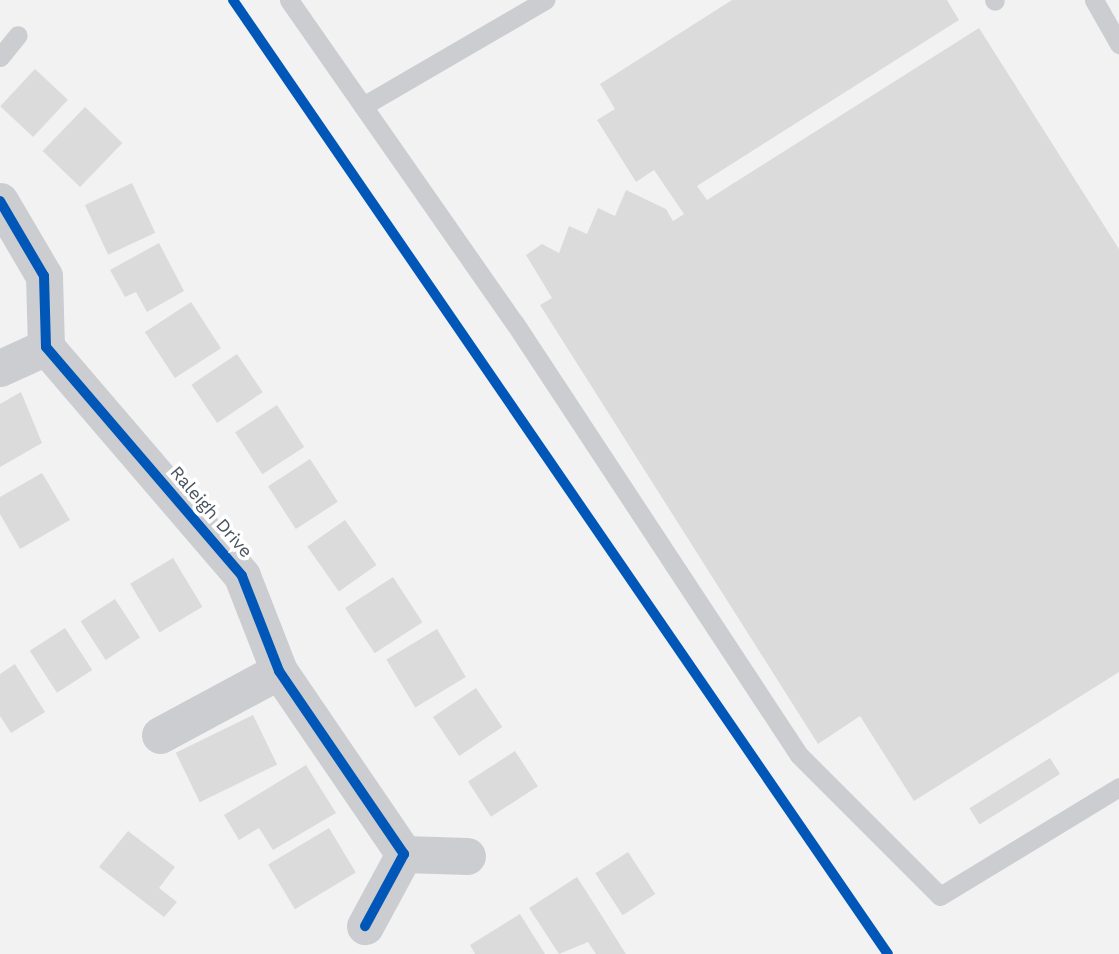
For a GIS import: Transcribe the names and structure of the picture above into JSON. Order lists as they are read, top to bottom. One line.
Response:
{"streets":{"street":["Raleigh Drive"]}}
